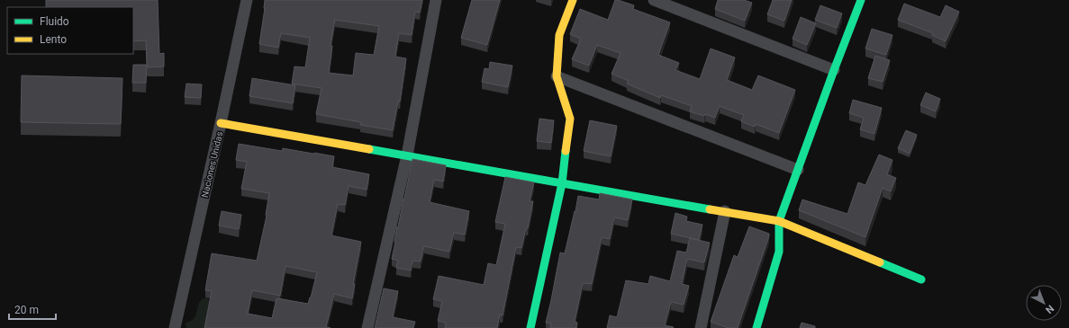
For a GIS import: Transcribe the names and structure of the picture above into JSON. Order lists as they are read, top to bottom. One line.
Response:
{"streets":{"street":["Naciones Unidas"]},"legend":["Fluido","Lento"],"scale_bar":"20 m","north":"bottom right"}
